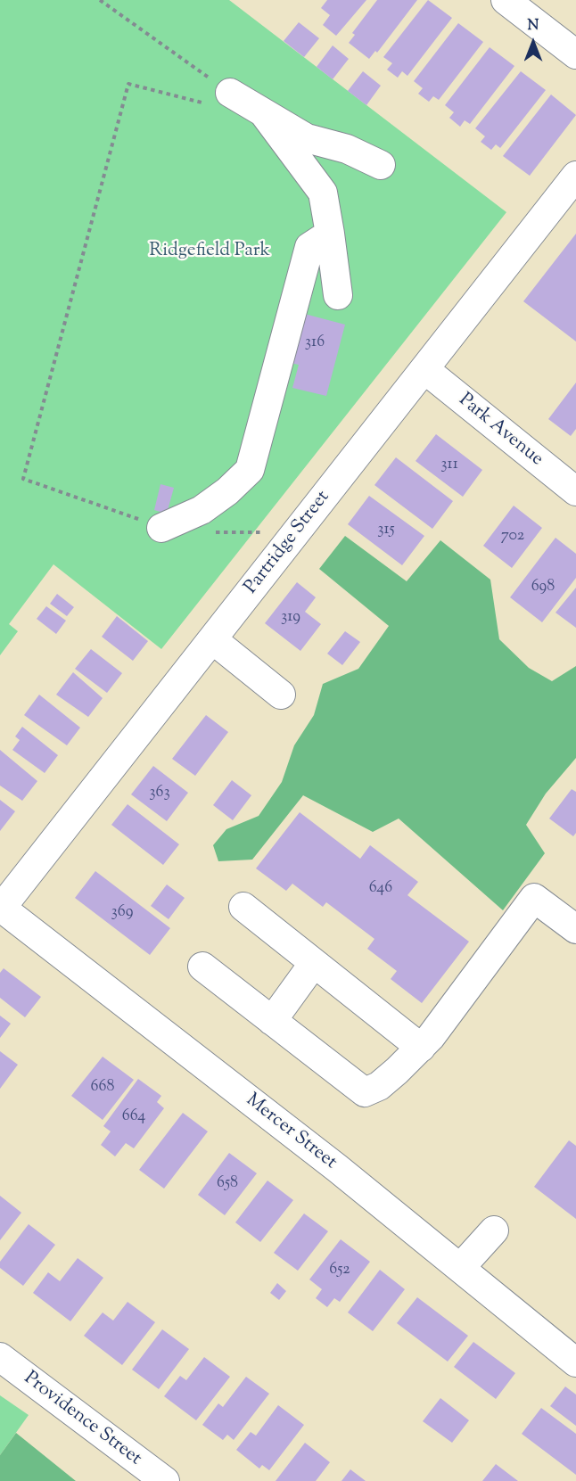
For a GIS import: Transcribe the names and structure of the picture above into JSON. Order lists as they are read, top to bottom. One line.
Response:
{"streets":{"street":["Park Avenue","Partridge Street","Mercer Street","Providence Street"]},"crossings":[["Park Avenue","Partridge Street"],["Partridge Street","Mercer Street"]],"parks":["Ridgefield Park"],"house_numbers":["316","311","315","702","698","319","363","646","369","668","664","658","652"],"north":"top"}
